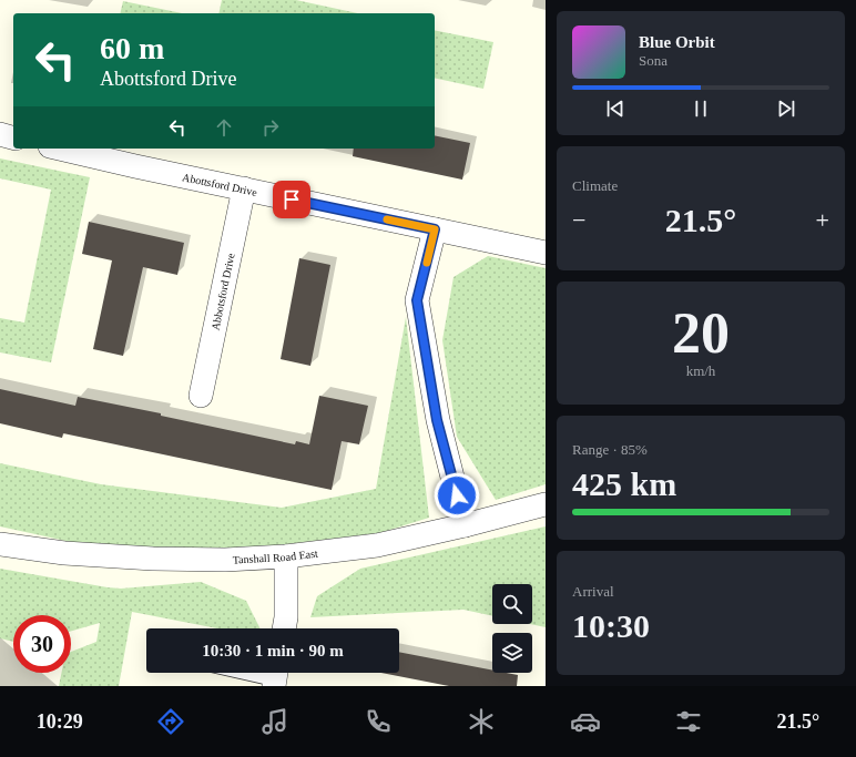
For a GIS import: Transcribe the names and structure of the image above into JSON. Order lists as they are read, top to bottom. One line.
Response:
{"streets":{"street":["Abottsford Drive","Abbotsford Drive","Tanshall Road East"]},"crossings":[["Abottsford Drive","Abbotsford Drive"]],"page":{"turn":["60 m","Abottsford Drive"],"song":["Blue Orbit","Sona"],"tile":["Climate",["20","km/h"],["Range · 85%","425 km"],["Arrival","10:30"]],"heat":["−","21.5°","+"],"limit":"30","trip":"10:30 · 1 min · 90 m","tabs":["10:29","21.5°"]}}
